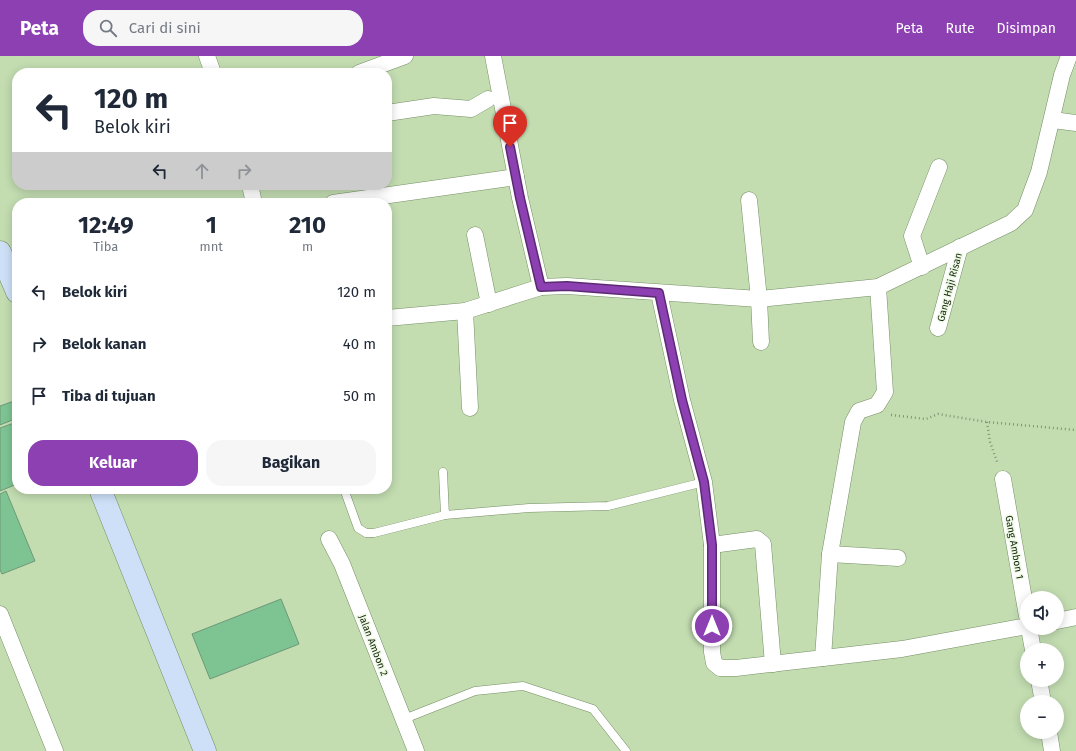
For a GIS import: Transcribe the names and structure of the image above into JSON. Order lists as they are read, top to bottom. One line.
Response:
{"streets":{"street":["Gang Haji Risan","Gang Ambon 1","Jalan Ambon 2"]},"page":{"header":"Peta","search":"Cari di sini","nav":["Peta","Rute","Disimpan"],"turn":["120 m","Belok kiri"],"eta":["12:49","Tiba","1","mnt","210","m"],"list":[{"name":"Belok kiri","value":"120 m"},{"name":"Belok kanan","value":"40 m"},{"name":"Tiba di tujuan","value":"50 m"}],"buttons":["Keluar","Bagikan"],"map_buttons":["+","−"]}}
